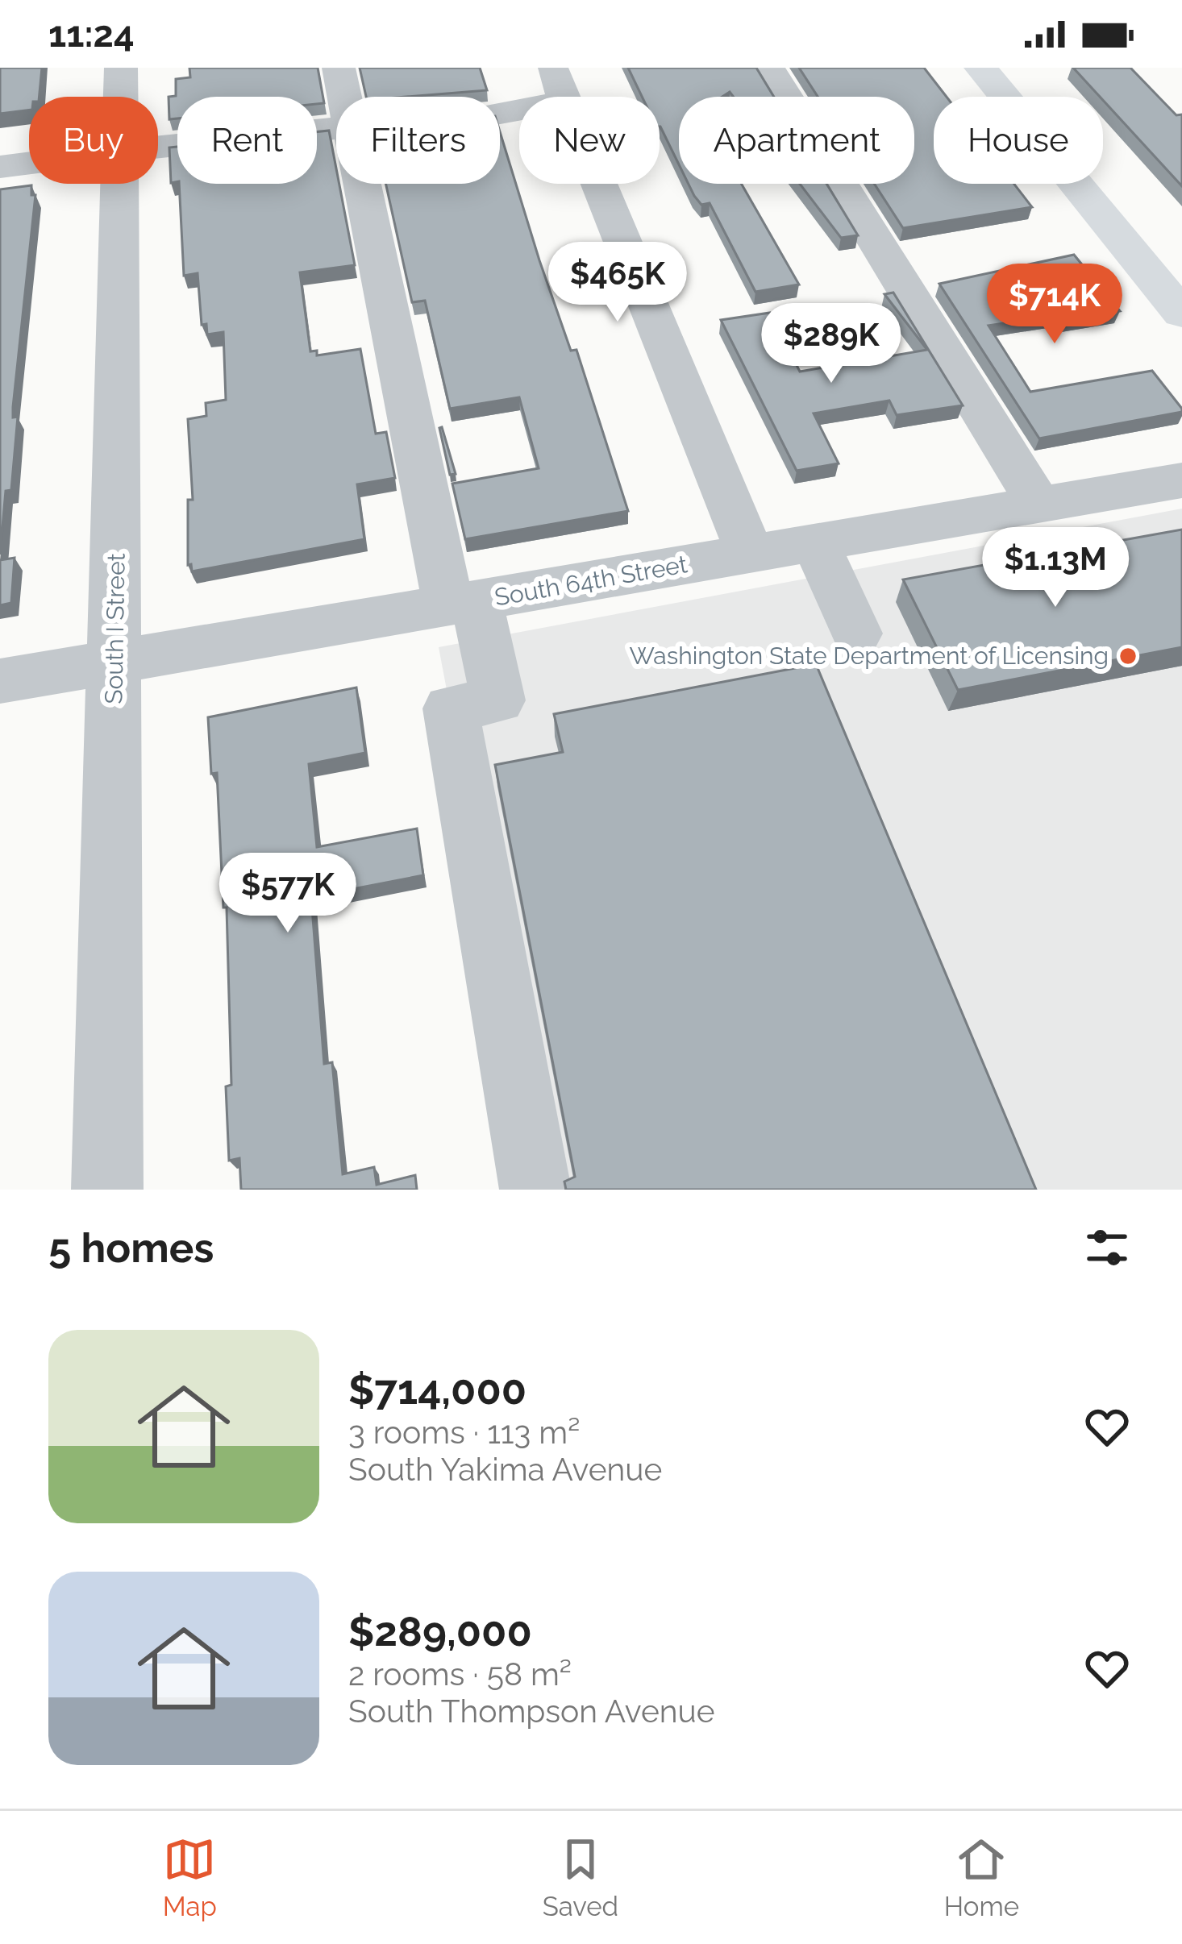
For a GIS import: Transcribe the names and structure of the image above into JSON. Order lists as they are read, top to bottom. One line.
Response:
{"streets":{"street":["South 64th Street","South I Street"]},"crossings":[["South 64th Street","South I Street"]],"places":["Washington State Department of Licensing"],"page":{"status":"11:24","chip":["Buy","Rent","Filters","New","Apartment","House"],"price":["$465K","$714K","$289K","$1.13M","$577K"],"heading":"5 homes","list":[{"name":"$714,000","note":"3 rooms · 113 m² · South Yakima Avenue"},{"name":"$289,000","note":"2 rooms · 58 m² · South Thompson Avenue"}],"tabs":["Map","Saved","Home"]}}
